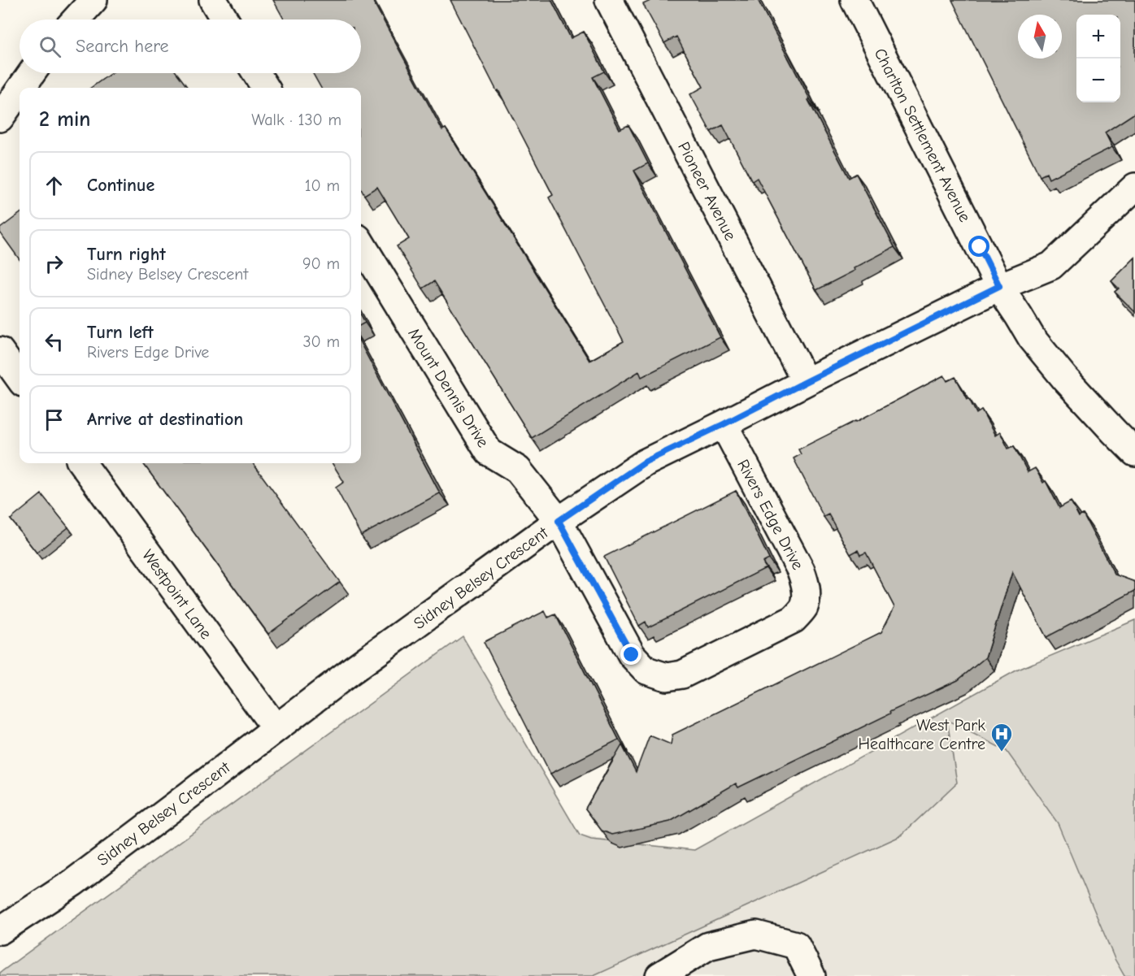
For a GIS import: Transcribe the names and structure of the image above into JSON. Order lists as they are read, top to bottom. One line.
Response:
{"streets":{"street":["Charlton Settlement Avenue","Pioneer Avenue","Mount Dennis Drive","Rivers Edge Drive","Sidney Belsey Crescent","Westpoint Lane"]},"crossings":[["Charlton Settlement Avenue","Sidney Belsey Crescent"],["Pioneer Avenue","Sidney Belsey Crescent"],["Mount Dennis Drive","Rivers Edge Drive"],["Mount Dennis Drive","Sidney Belsey Crescent"],["Rivers Edge Drive","Sidney Belsey Crescent"],["Sidney Belsey Crescent","Westpoint Lane"]],"places":{"hospital":["West Park Healthcare Centre"]},"north":"top","page":{"map_buttons":["+","−"],"search":"Search here","heading":["2 min","Walk · 130 m"],"list":[["Continue","10 m"],["Turn right","Sidney Belsey Crescent","90 m"],["Turn left","Rivers Edge Drive","30 m"],"Arrive at destination"]}}
